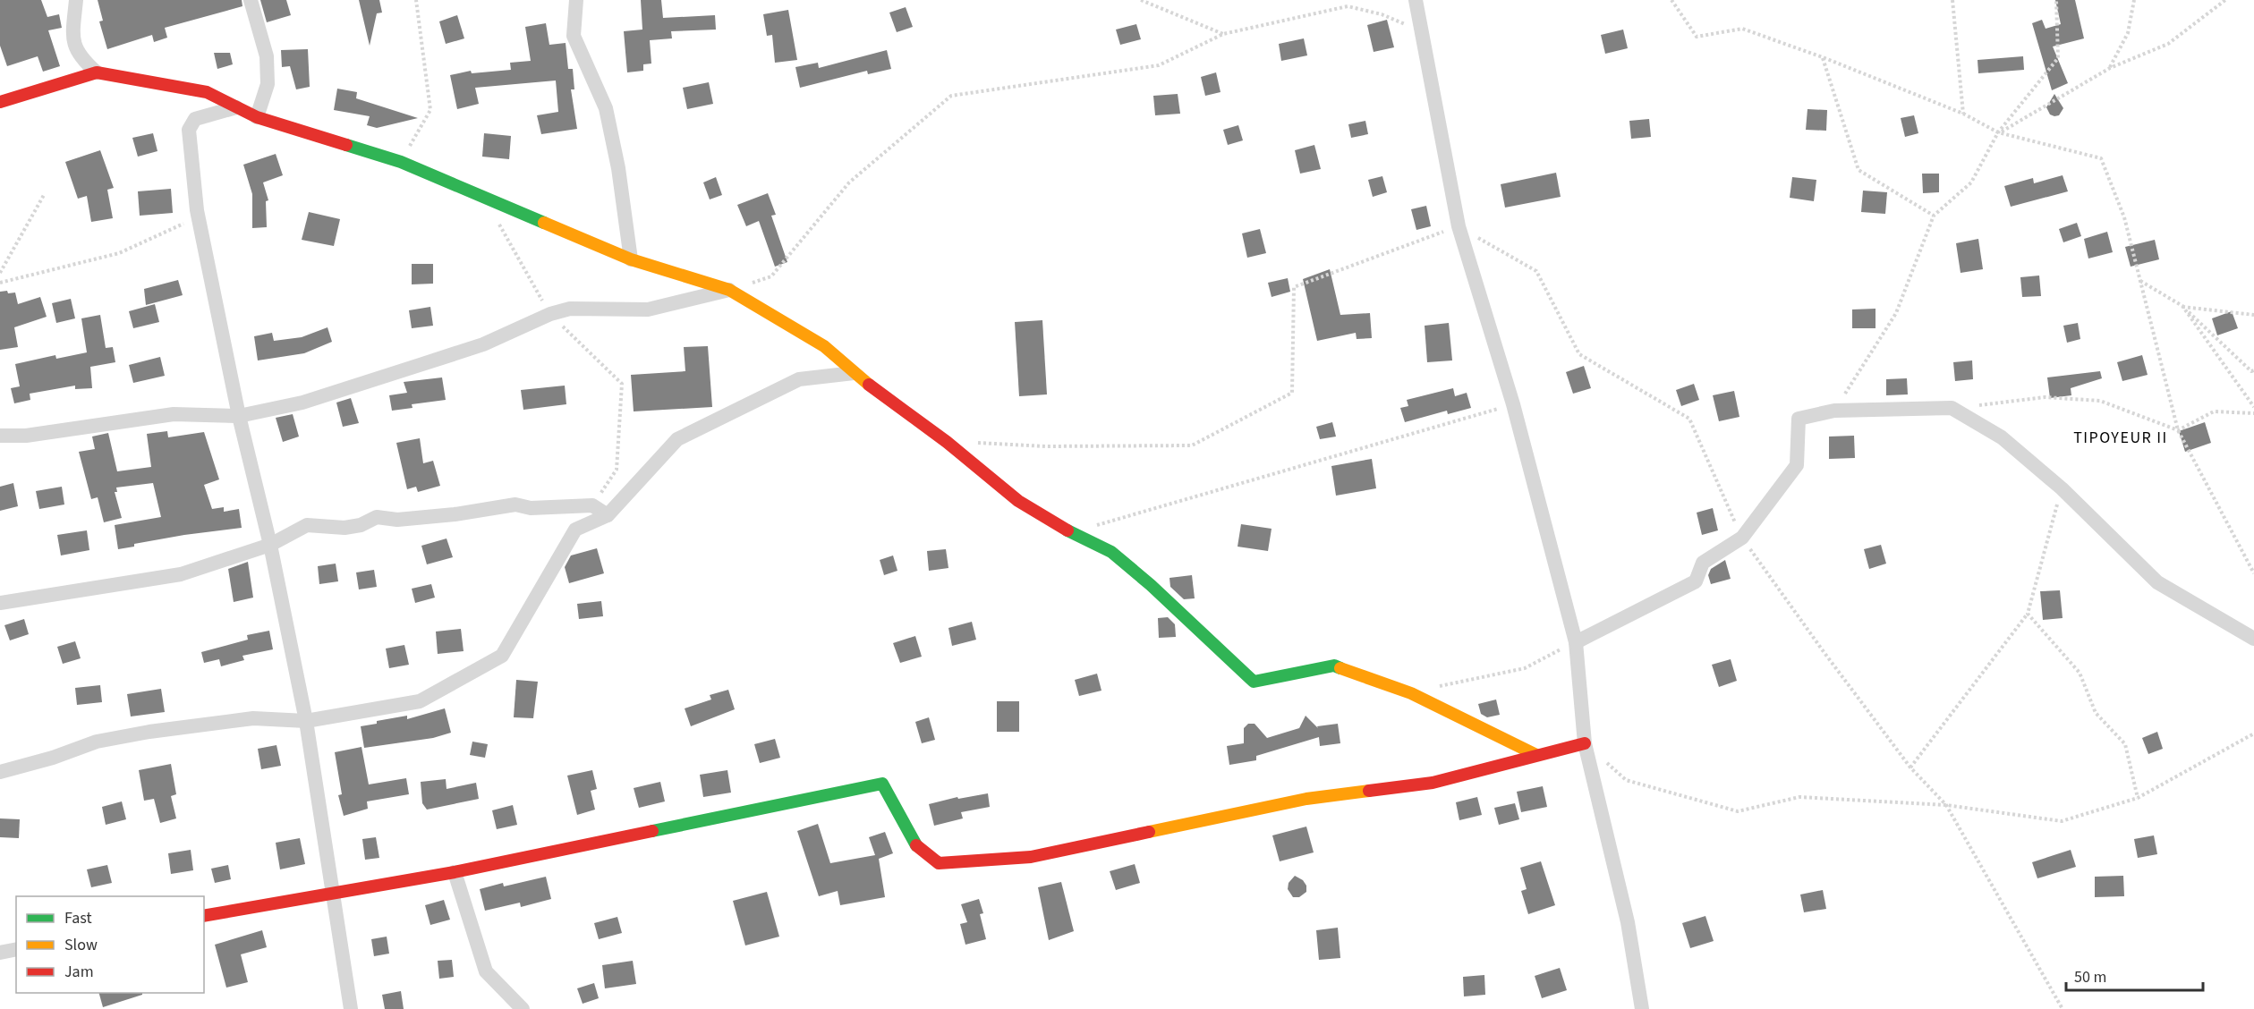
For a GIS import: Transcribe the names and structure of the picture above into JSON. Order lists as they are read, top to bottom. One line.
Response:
{"districts":["TIPOYEUR II"],"legend":["Fast","Slow","Jam"],"scale_bar":"50 m"}
